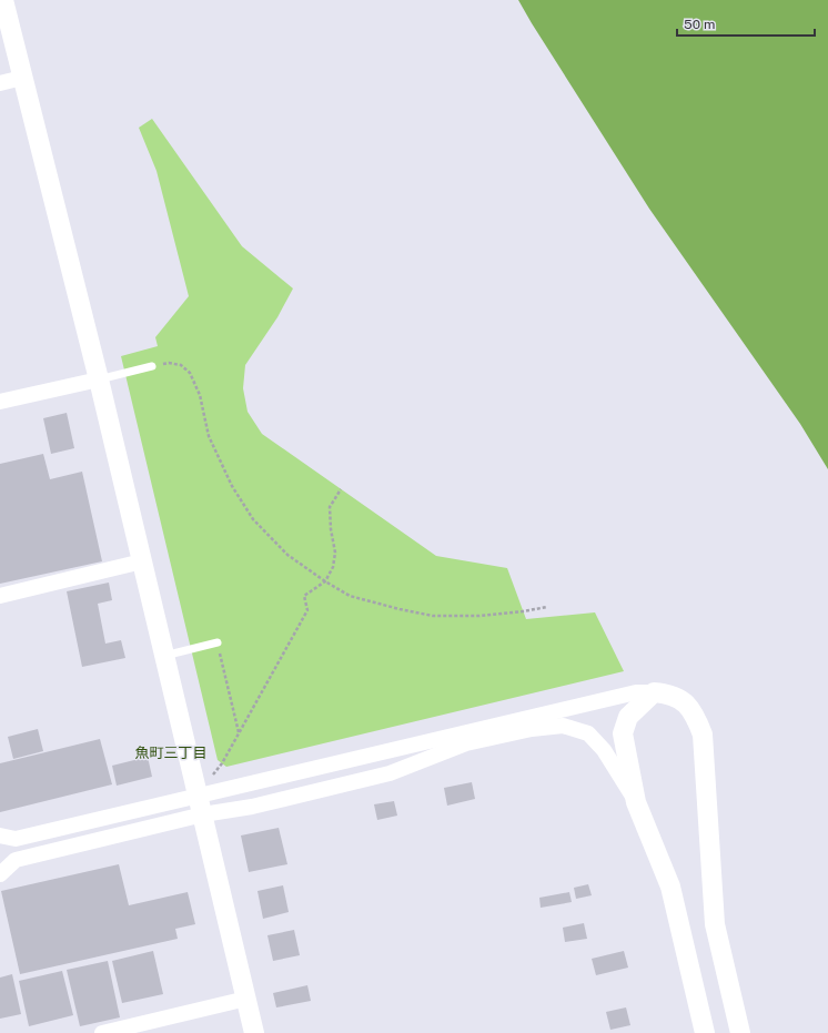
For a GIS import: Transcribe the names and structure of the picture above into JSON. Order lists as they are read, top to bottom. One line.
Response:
{"districts":["魚町三丁目"],"scale_bar":"50 m"}
